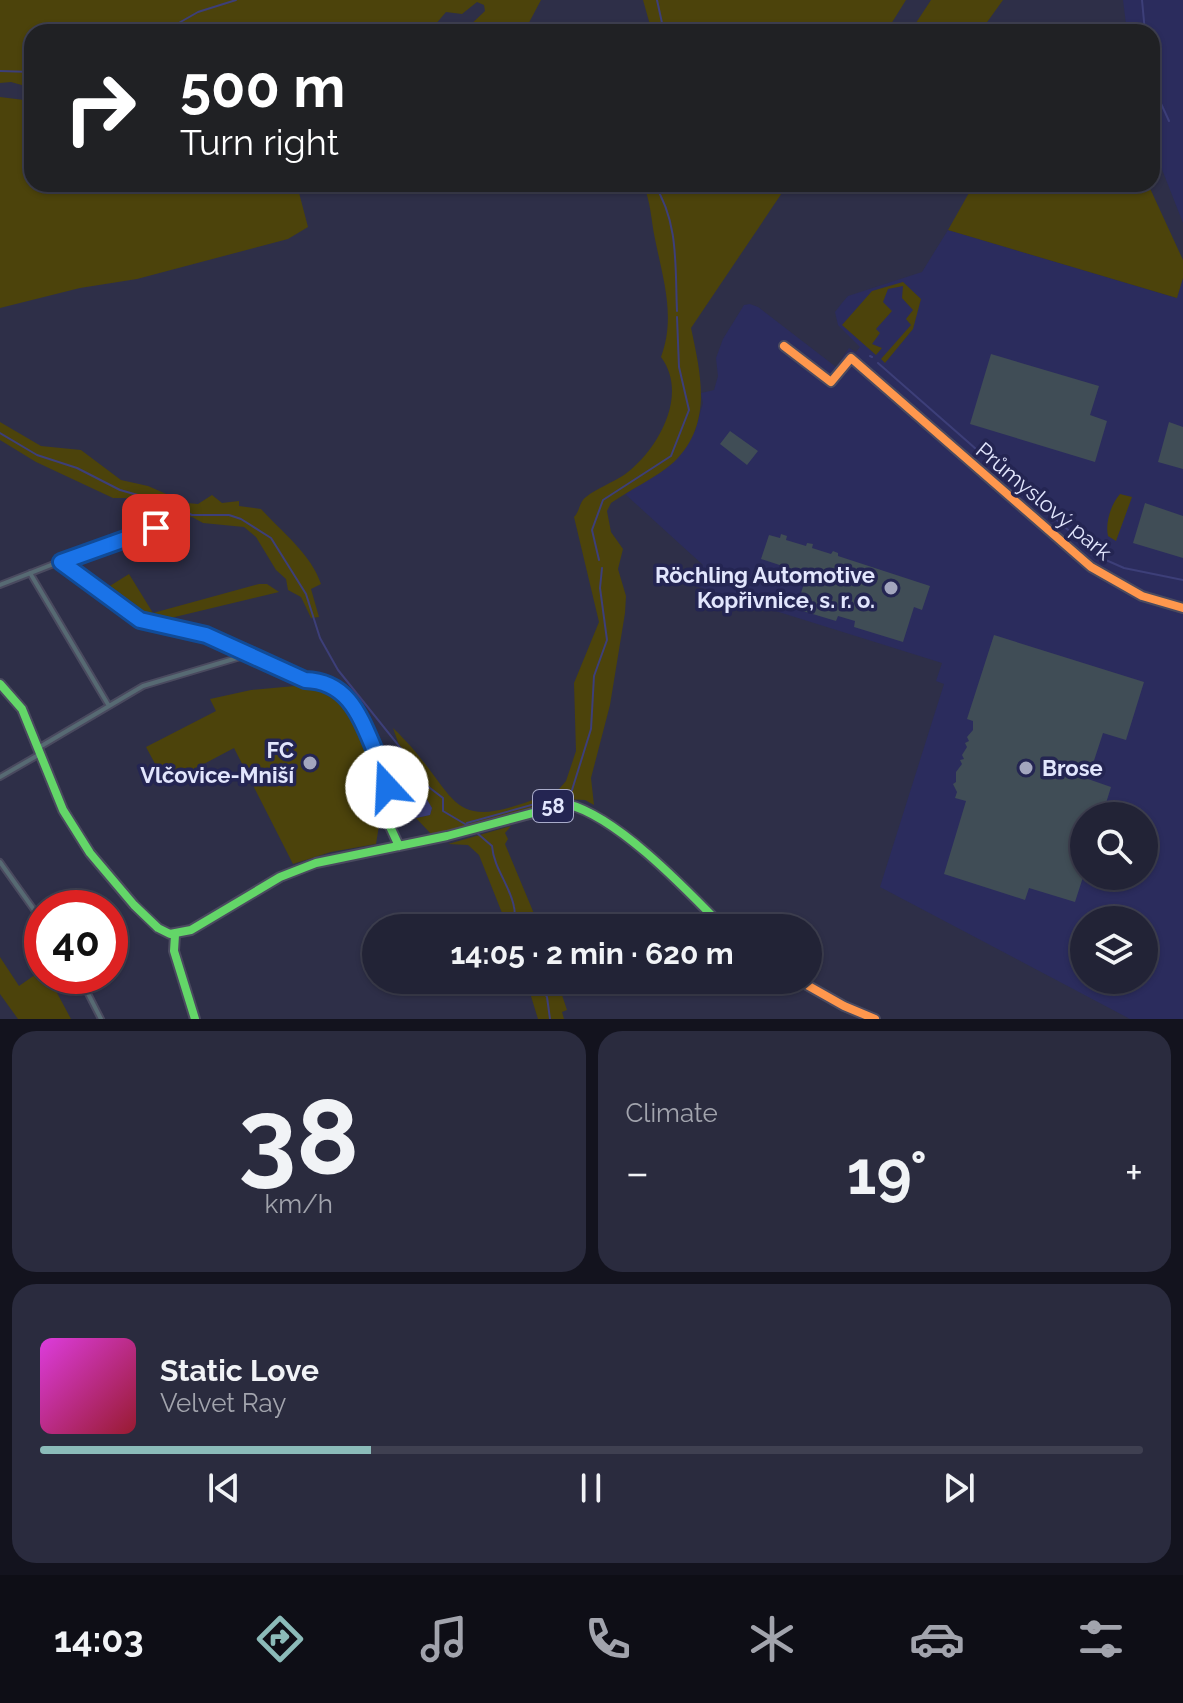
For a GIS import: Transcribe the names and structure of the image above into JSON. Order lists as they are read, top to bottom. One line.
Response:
{"streets":{"main road":["Průmyslový park","58"]},"places":["Röchling Automotive Kopřivnice, s. r. o.","FC Vlčovice-Mniší","Brose"],"page":{"turn":["500 m","Turn right"],"limit":"40","trip":"14:05 · 2 min · 620 m","tile":[["38","km/h"],"Climate"],"heat":["−","19°","+"],"song":["Static Love","Velvet Ray"],"tabs":"14:03"}}
